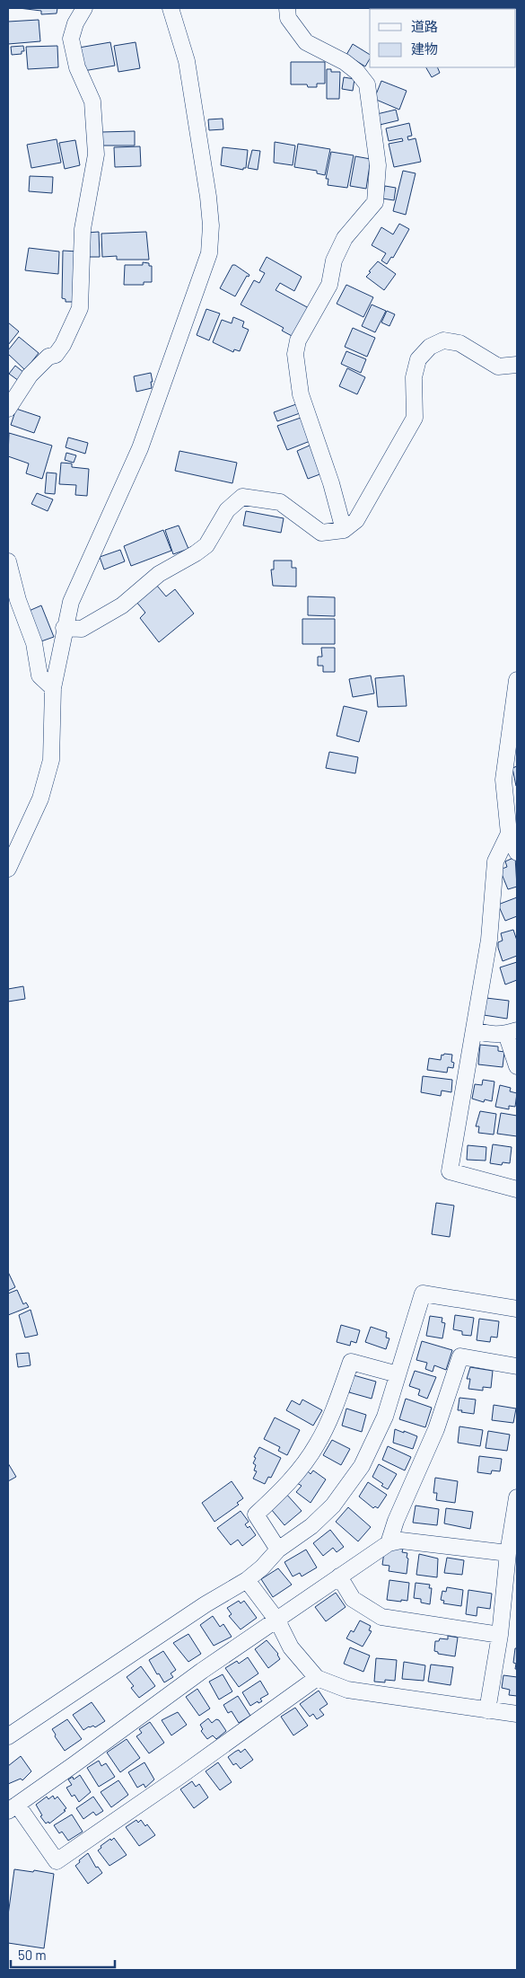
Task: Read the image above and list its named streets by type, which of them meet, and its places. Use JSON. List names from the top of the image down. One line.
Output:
{"legend":["道路","建物"],"scale_bar":"50 m"}
